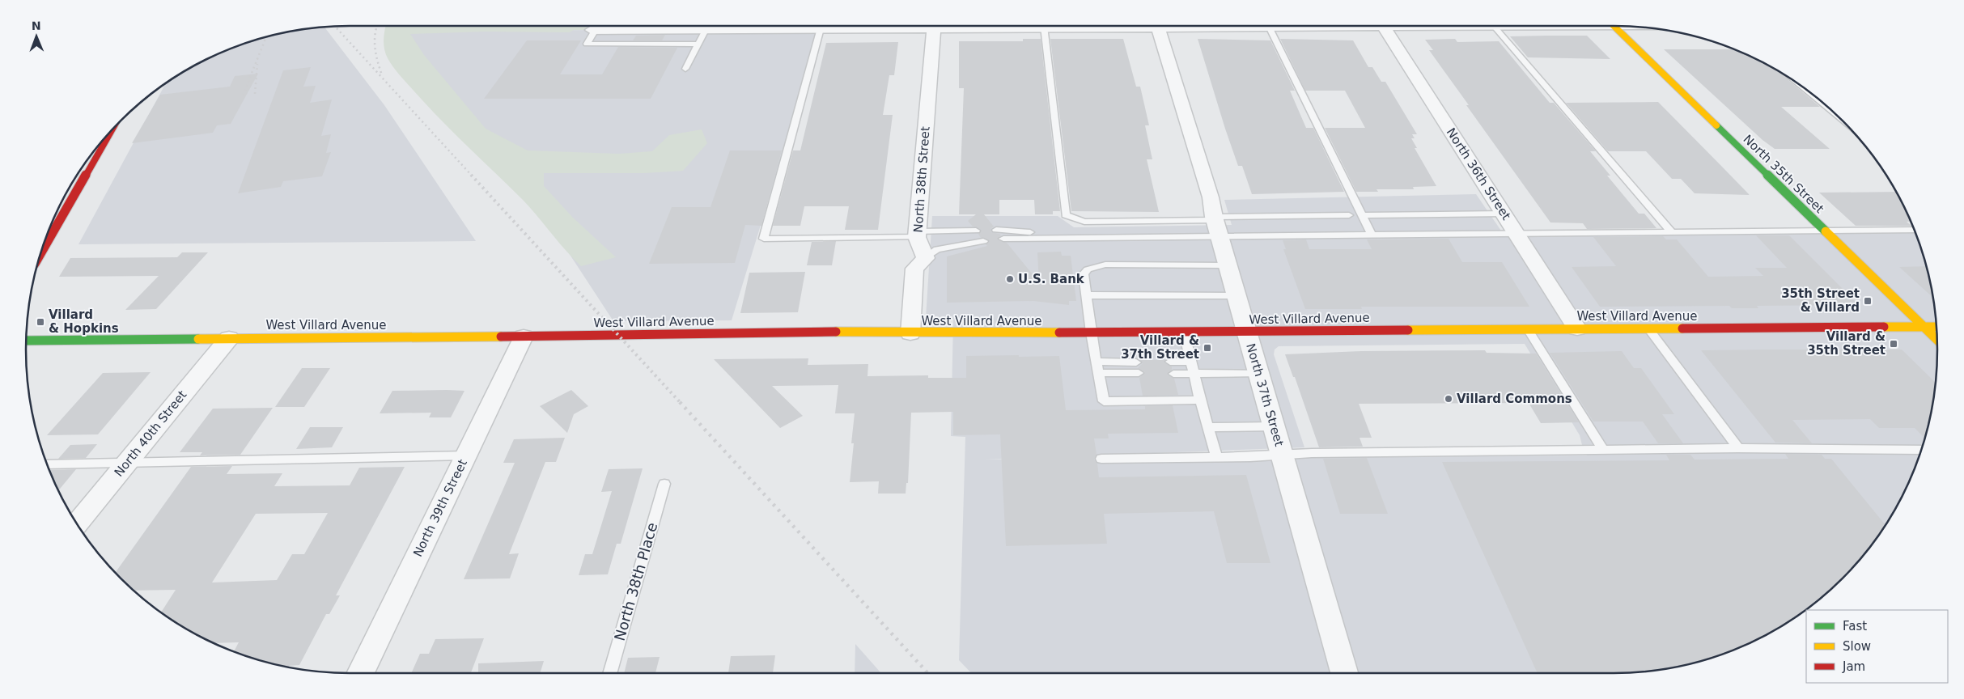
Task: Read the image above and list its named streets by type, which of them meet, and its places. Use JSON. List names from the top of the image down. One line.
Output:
{"streets":{"street":["North 36th Street","North 35th Street","North 38th Street","West Villard Avenue","North 37th Street","North 40th Street","North 39th Street"],"lane":["North 38th Place"]},"crossings":[["North 36th Street","West Villard Avenue"],["North 35th Street","West Villard Avenue"],["West Villard Avenue","North 37th Street"],["West Villard Avenue","North 40th Street"],["West Villard Avenue","North 39th Street"]],"places":{"other":["U.S. Bank","Villard Commons"],"transit":["35th Street & Villard","Villard & Hopkins","Villard & 35th Street","Villard & 37th Street"]},"legend":["Fast","Slow","Jam"],"north":"top"}
